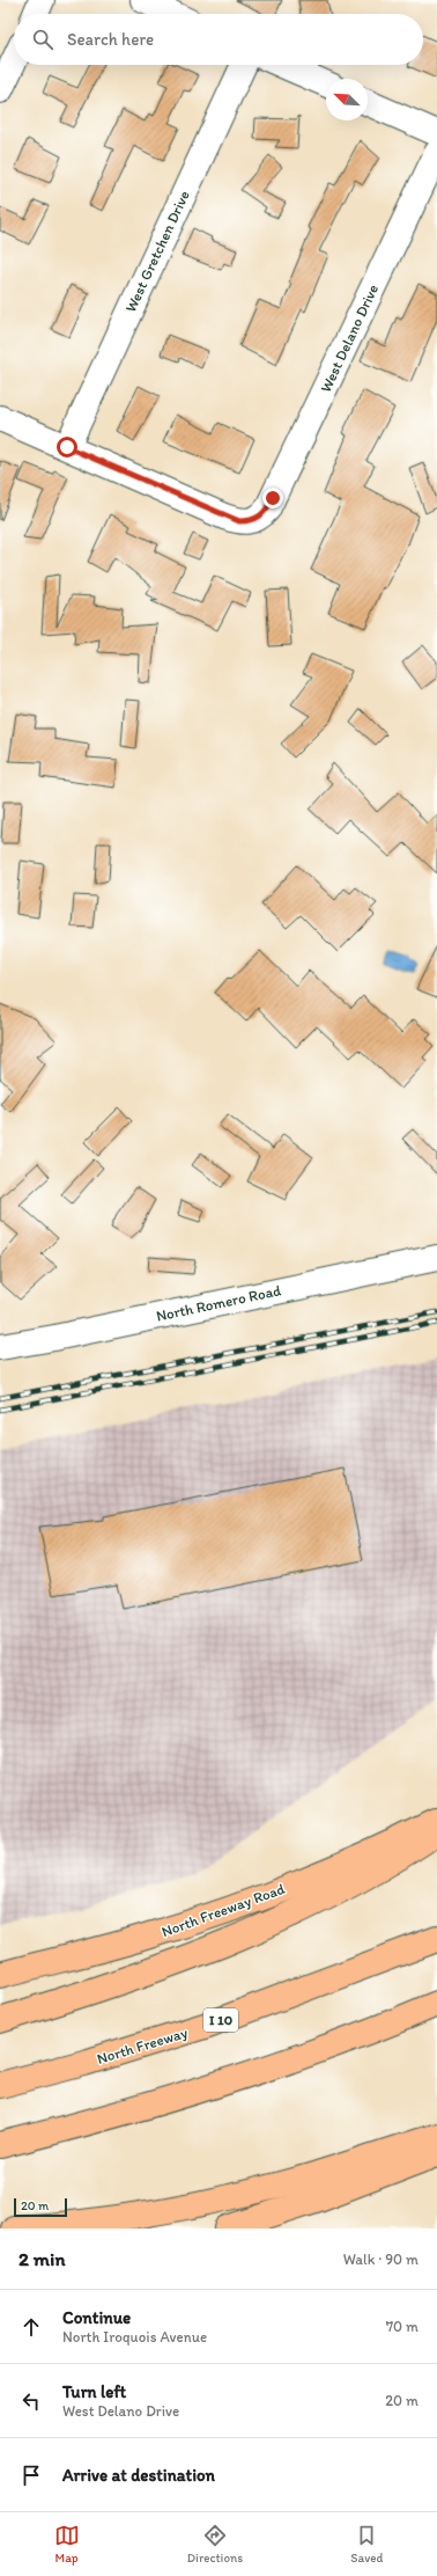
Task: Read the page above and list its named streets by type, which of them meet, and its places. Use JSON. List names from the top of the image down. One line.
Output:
{"streets":{"main road":["North Freeway Road","I 10","North Freeway"],"street":["West Gretchen Drive","West Delano Drive","North Romero Road"]},"crossings":[["West Gretchen Drive","West Delano Drive"]],"scale_bar":"20 m","north":"top left","page":{"search":"Search here","scale":"20 m","heading":["2 min","Walk · 90 m"],"list":[["Continue","North Iroquois Avenue","70 m"],["Turn left","West Delano Drive","20 m"],"Arrive at destination"],"nav":["Map","Directions","Saved"]}}
